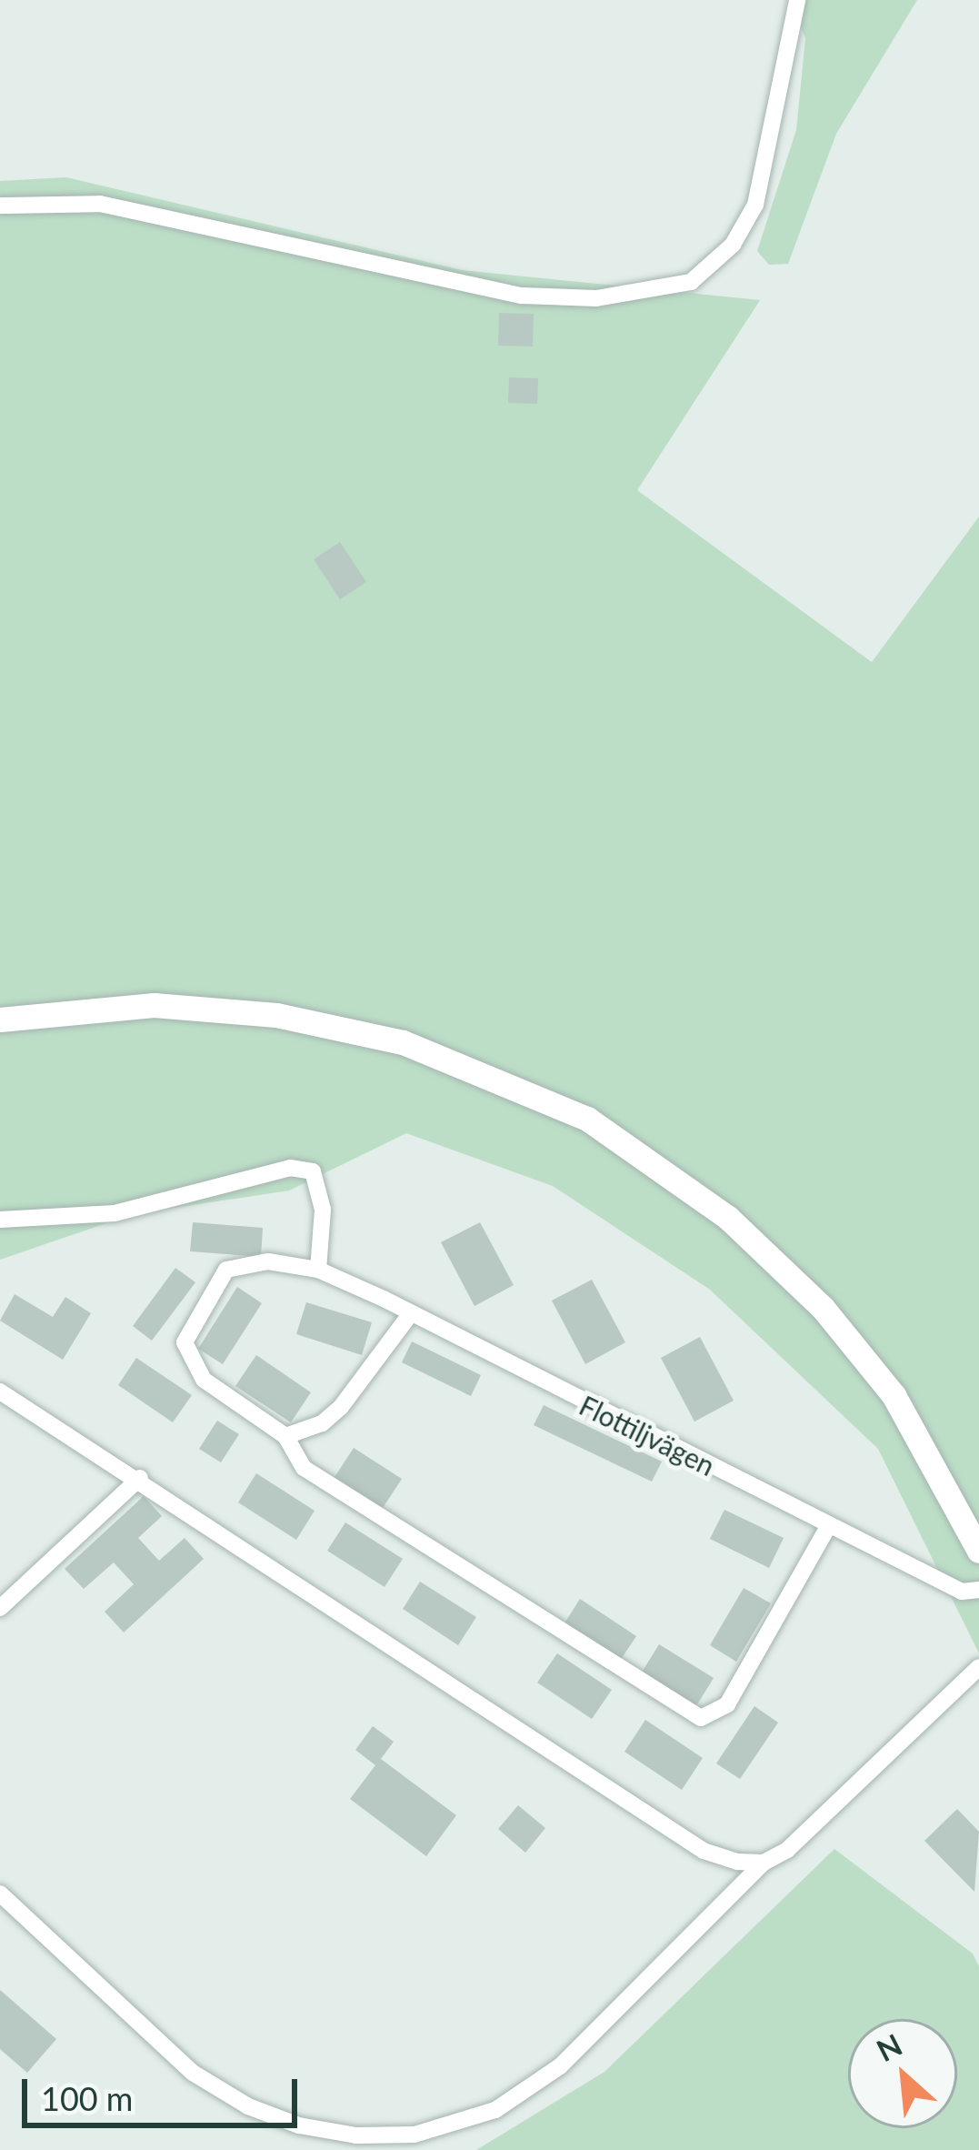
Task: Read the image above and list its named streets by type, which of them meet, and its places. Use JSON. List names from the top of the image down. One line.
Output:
{"streets":{"street":["Flottiljvägen"]},"scale_bar":"100 m","north":"top left"}
